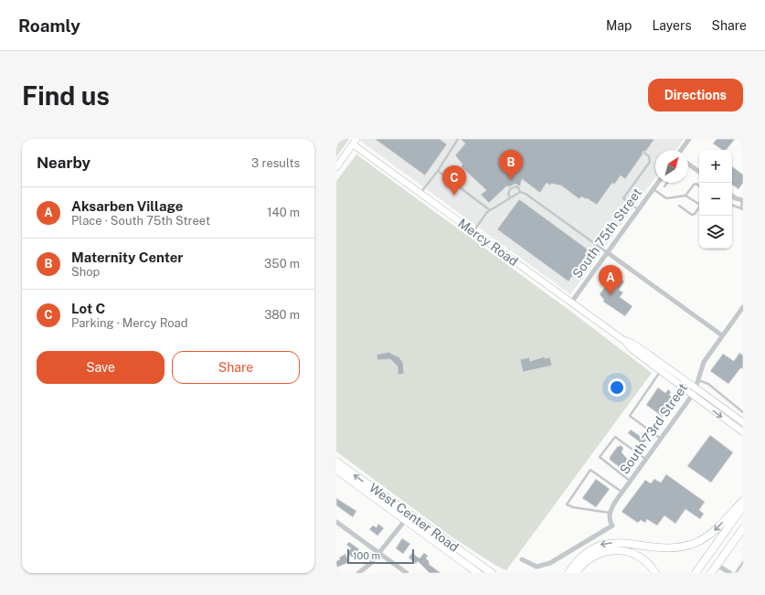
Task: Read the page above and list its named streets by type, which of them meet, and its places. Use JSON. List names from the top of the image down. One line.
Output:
{"streets":{"main road":["Mercy Road","West Center Road"],"street":["South 75th Street","South 73rd Street"]},"crossings":[["South 75th Street","Mercy Road"],["Mercy Road","South 73rd Street"]],"scale_bar":"100 m","north":"top right","page":{"header":"Roamly","nav":["Map","Layers","Share"],"buttons":["Directions",["Save","Share"]],"title":"Find us","heading":["Nearby","3 results"],"map_buttons":["+","−"],"pins":["B","C","A"],"list":[{"mark":"A","name":"Aksarben Village","note":"Place · South 75th Street","value":"140 m"},{"mark":"B","name":"Maternity Center","note":"Shop","value":"350 m"},{"mark":"C","name":"Lot C","note":"Parking · Mercy Road","value":"380 m"}],"scale":"100 m"}}
